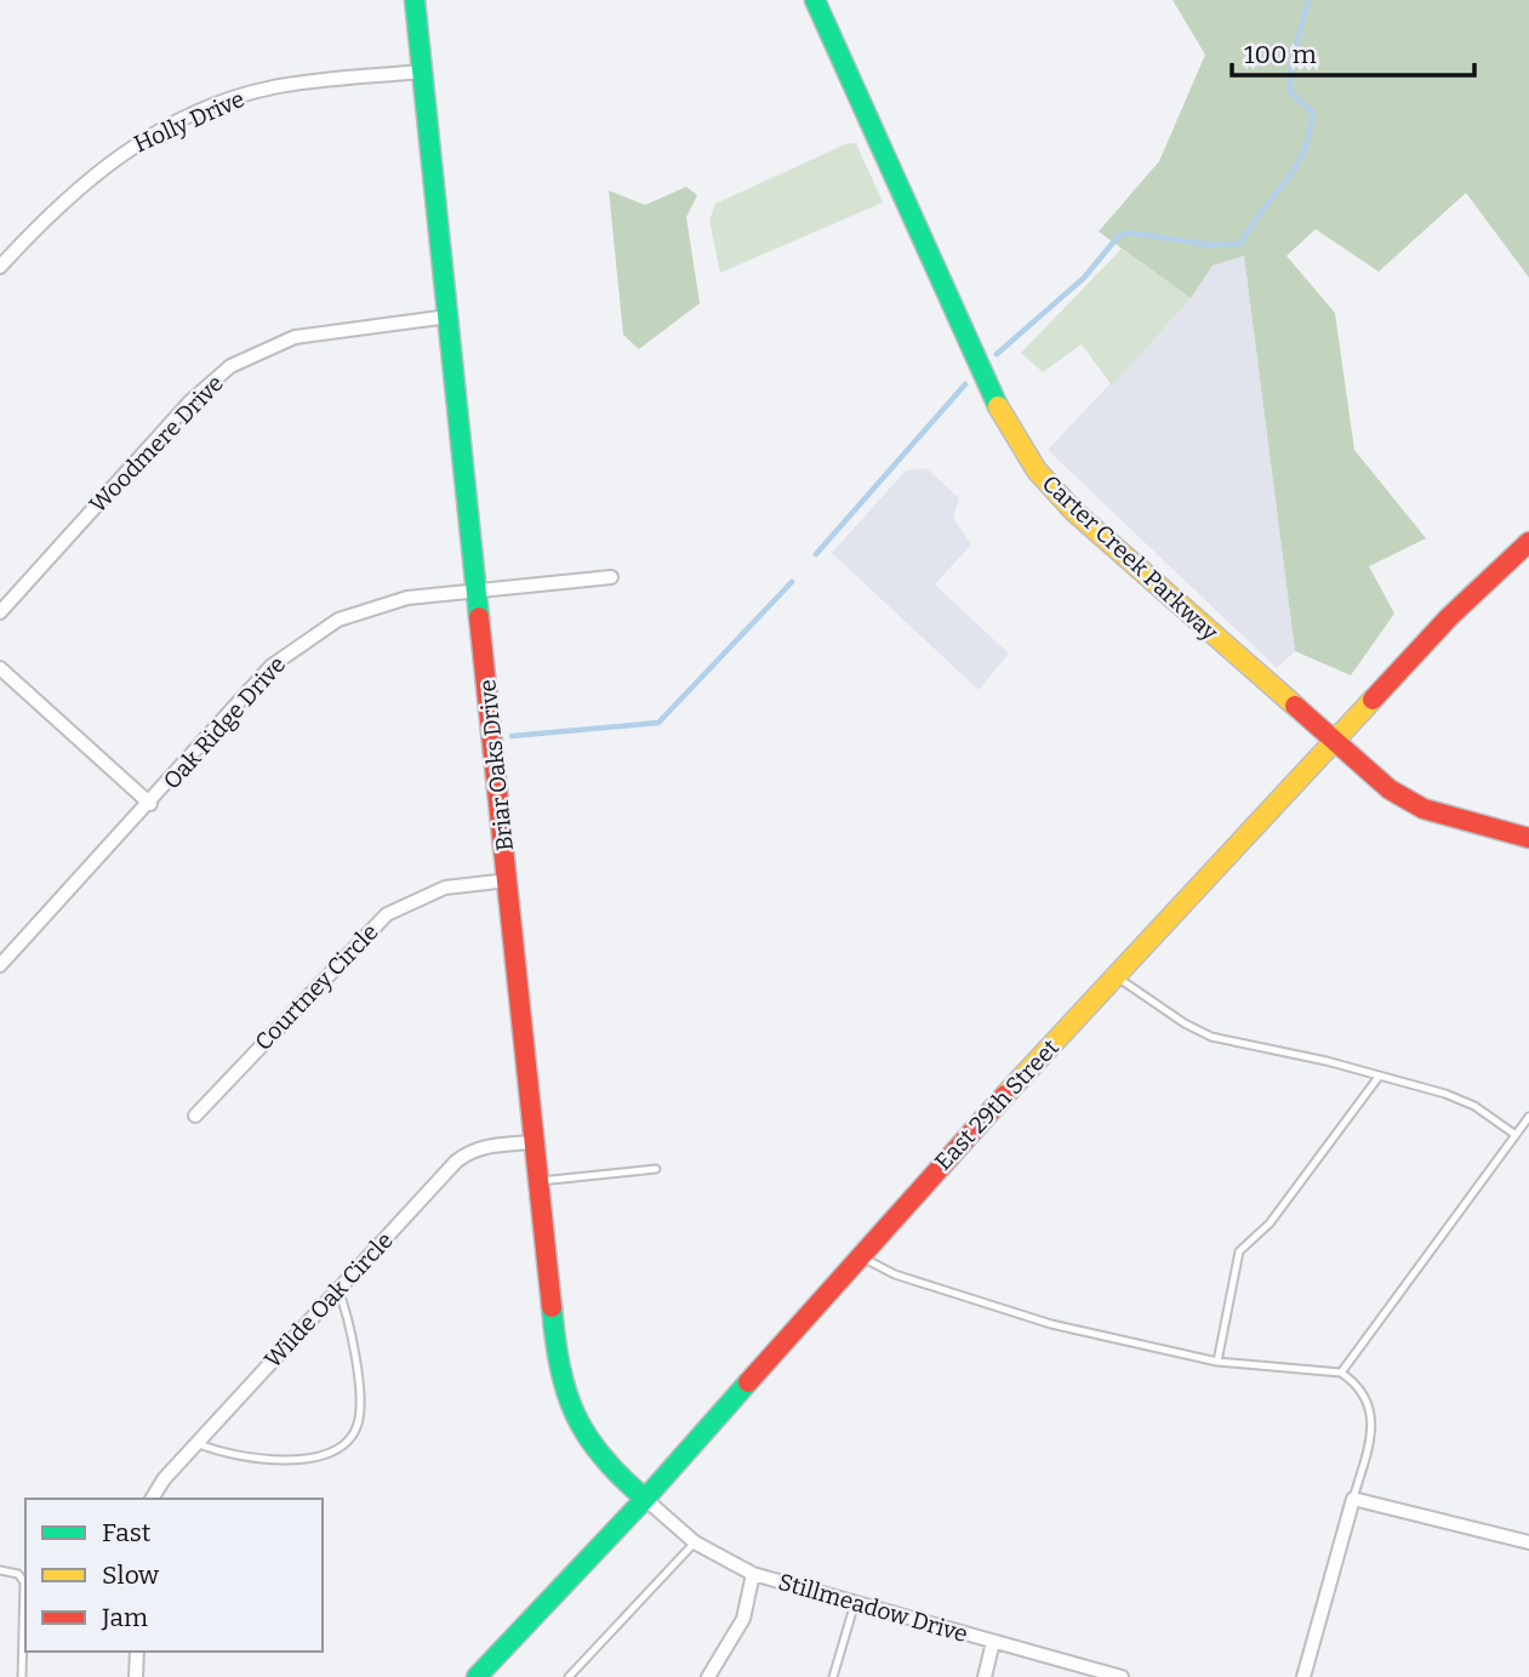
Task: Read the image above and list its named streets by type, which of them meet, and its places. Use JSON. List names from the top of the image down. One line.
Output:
{"streets":{"street":["Holly Drive","Woodmere Drive","Carter Creek Parkway","Oak Ridge Drive","Briar Oaks Drive","Courtney Circle","East 29th Street","Wilde Oak Circle","Stillmeadow Drive"]},"crossings":[["Holly Drive","Briar Oaks Drive"],["Woodmere Drive","Briar Oaks Drive"],["Carter Creek Parkway","East 29th Street"],["Oak Ridge Drive","Briar Oaks Drive"],["Briar Oaks Drive","Courtney Circle"],["Briar Oaks Drive","East 29th Street"],["Briar Oaks Drive","Wilde Oak Circle"],["Briar Oaks Drive","Stillmeadow Drive"],["East 29th Street","Stillmeadow Drive"]],"legend":["Fast","Slow","Jam"],"scale_bar":"100 m"}
